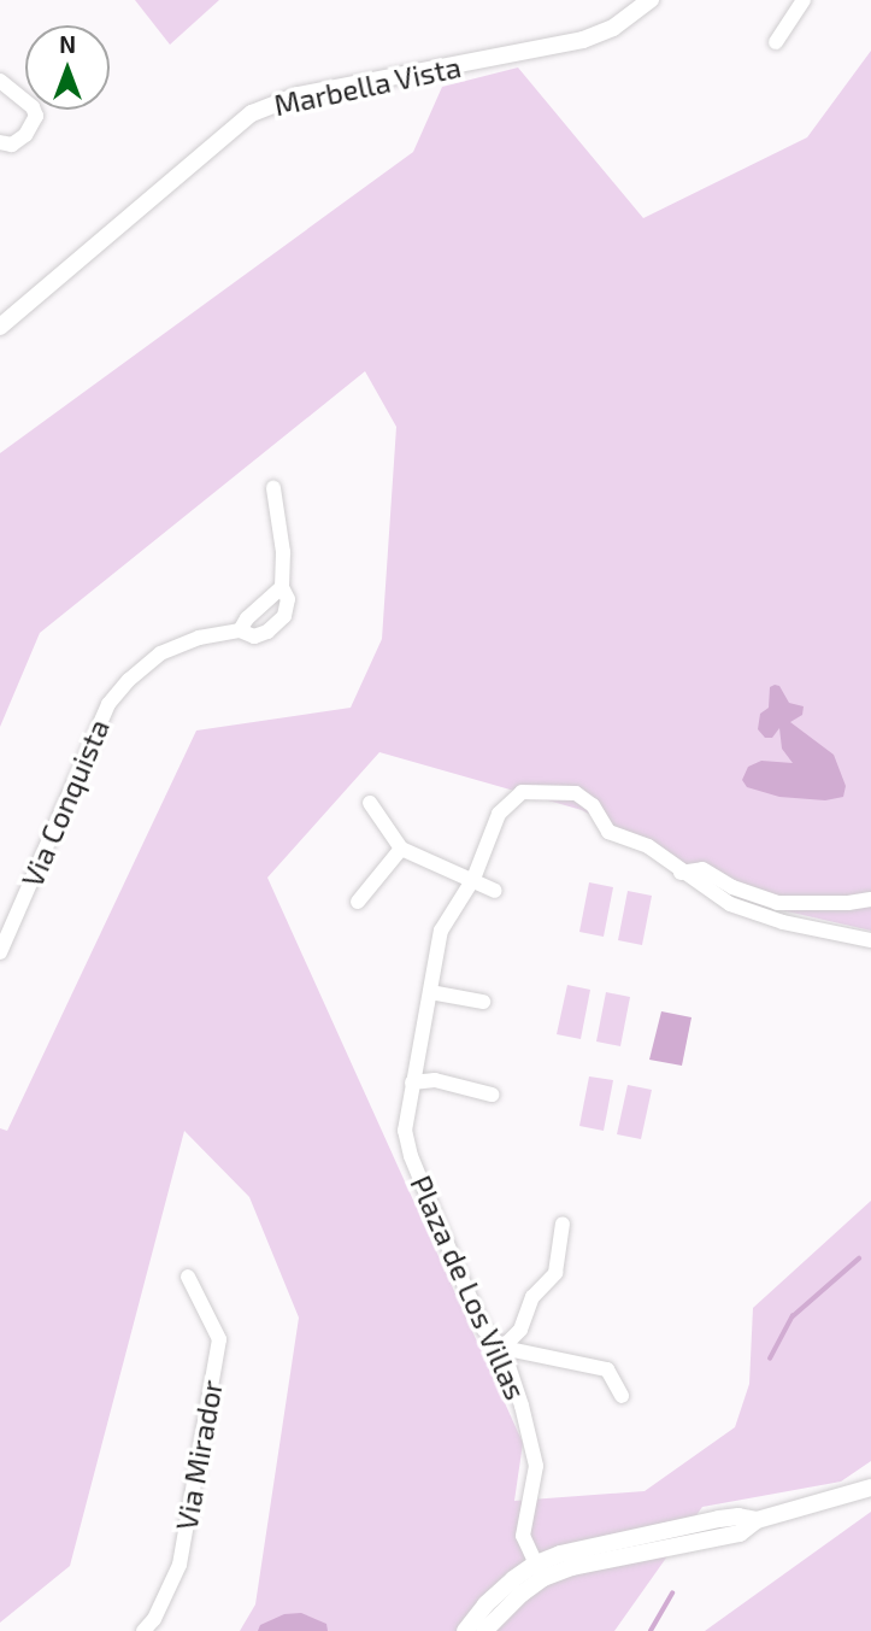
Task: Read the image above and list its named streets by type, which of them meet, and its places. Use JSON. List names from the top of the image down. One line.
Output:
{"streets":{"street":["Marbella Vista","Via Conquista","Plaza de Los Villas","Via Mirador"]},"north":"top"}
